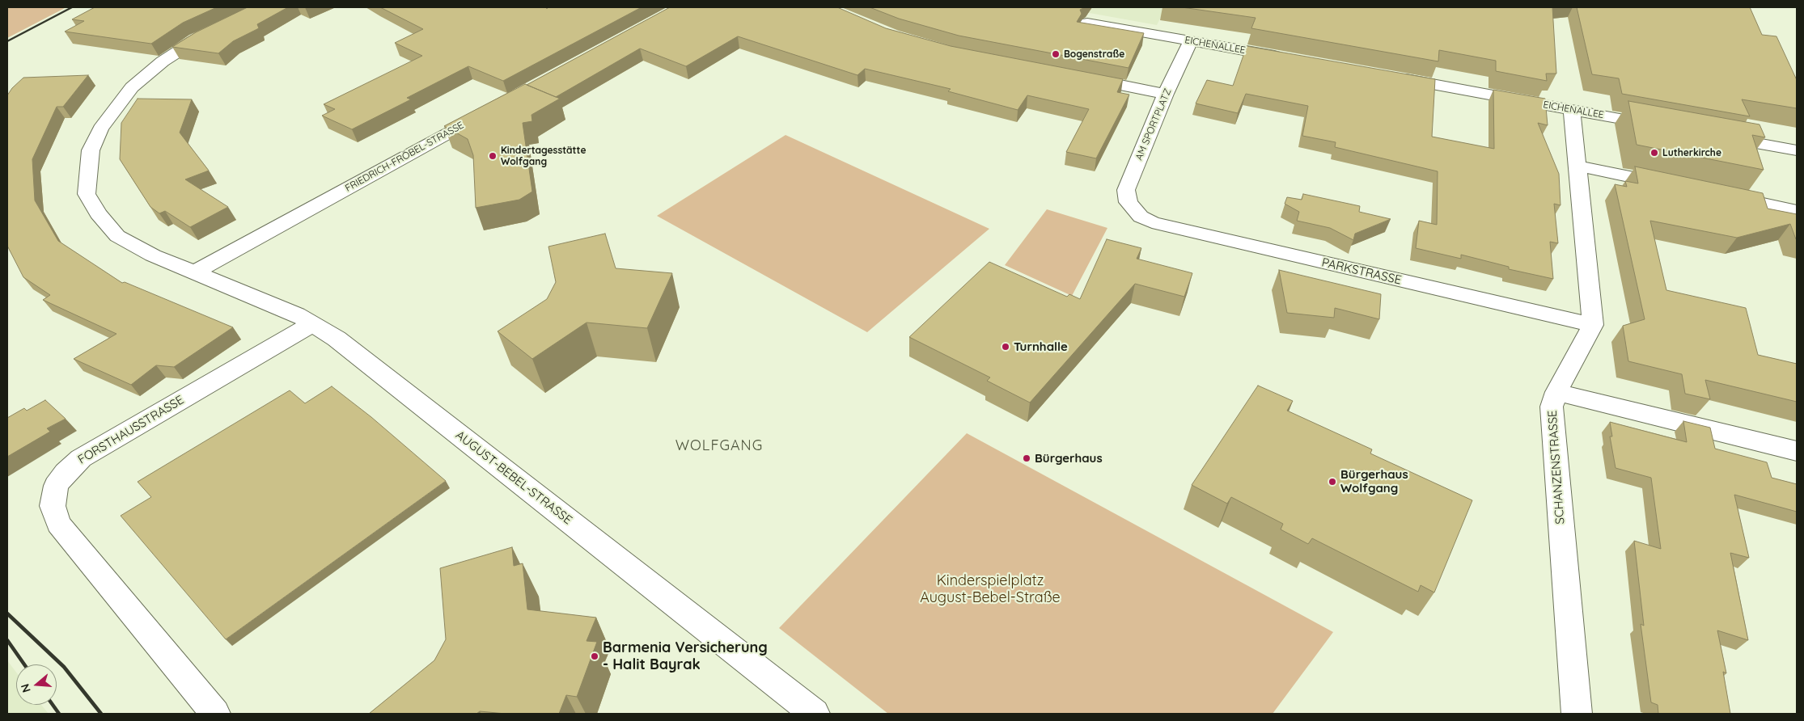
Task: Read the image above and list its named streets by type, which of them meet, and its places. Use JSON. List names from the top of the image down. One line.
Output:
{"streets":{"street":["EICHENALLEE","AM SPORTPLATZ","FRIEDRICH-FRÖBEL-STRASSE","PARKSTRASSE","FORSTHAUSSTRASSE","SCHANZENSTRASSE","AUGUST-BEBEL-STRASSE"]},"crossings":[["EICHENALLEE","AM SPORTPLATZ"],["AM SPORTPLATZ","PARKSTRASSE"],["FRIEDRICH-FRÖBEL-STRASSE","AUGUST-BEBEL-STRASSE"],["PARKSTRASSE","SCHANZENSTRASSE"],["FORSTHAUSSTRASSE","AUGUST-BEBEL-STRASSE"]],"districts":["WOLFGANG"],"parks":["Kinderspielplatz August-Bebel-Straße"],"places":["Bogenstraße","Lutherkirche","Kindertagesstätte Wolfgang","Turnhalle","Bürgerhaus","Bürgerhaus Wolfgang","Barmenia Versicherung - Halit Bayrak"],"north":"left"}
